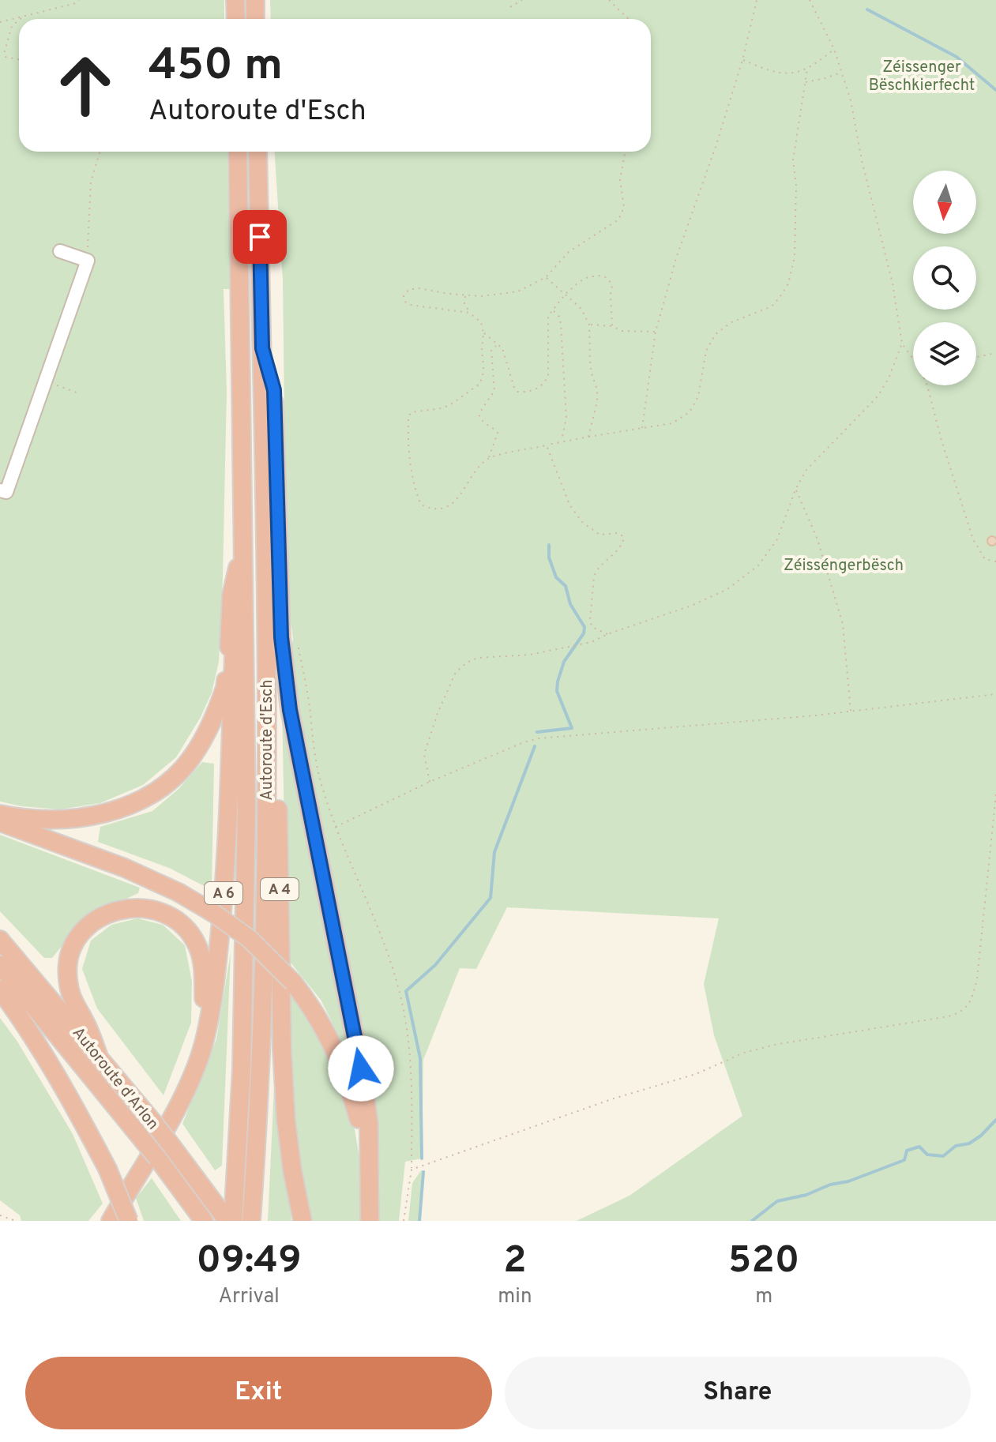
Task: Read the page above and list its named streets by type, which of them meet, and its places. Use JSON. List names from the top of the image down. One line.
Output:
{"streets":{"highway":["Autoroute d'Esch","A 4","A 6","Autoroute d'Arlon"]},"crossings":[["Autoroute d'Esch","A 4"],["Autoroute d'Esch","A 6"],["Autoroute d'Esch","Autoroute d'Arlon"],["A 4","A 6"]],"parks":["Zéissenger Bëschkierfecht","Zéisséngerbësch"],"north":"bottom","page":{"turn":["450 m","Autoroute d'Esch"],"eta":["09:49","Arrival","2","min","520","m"],"buttons":["Exit","Share"]}}
